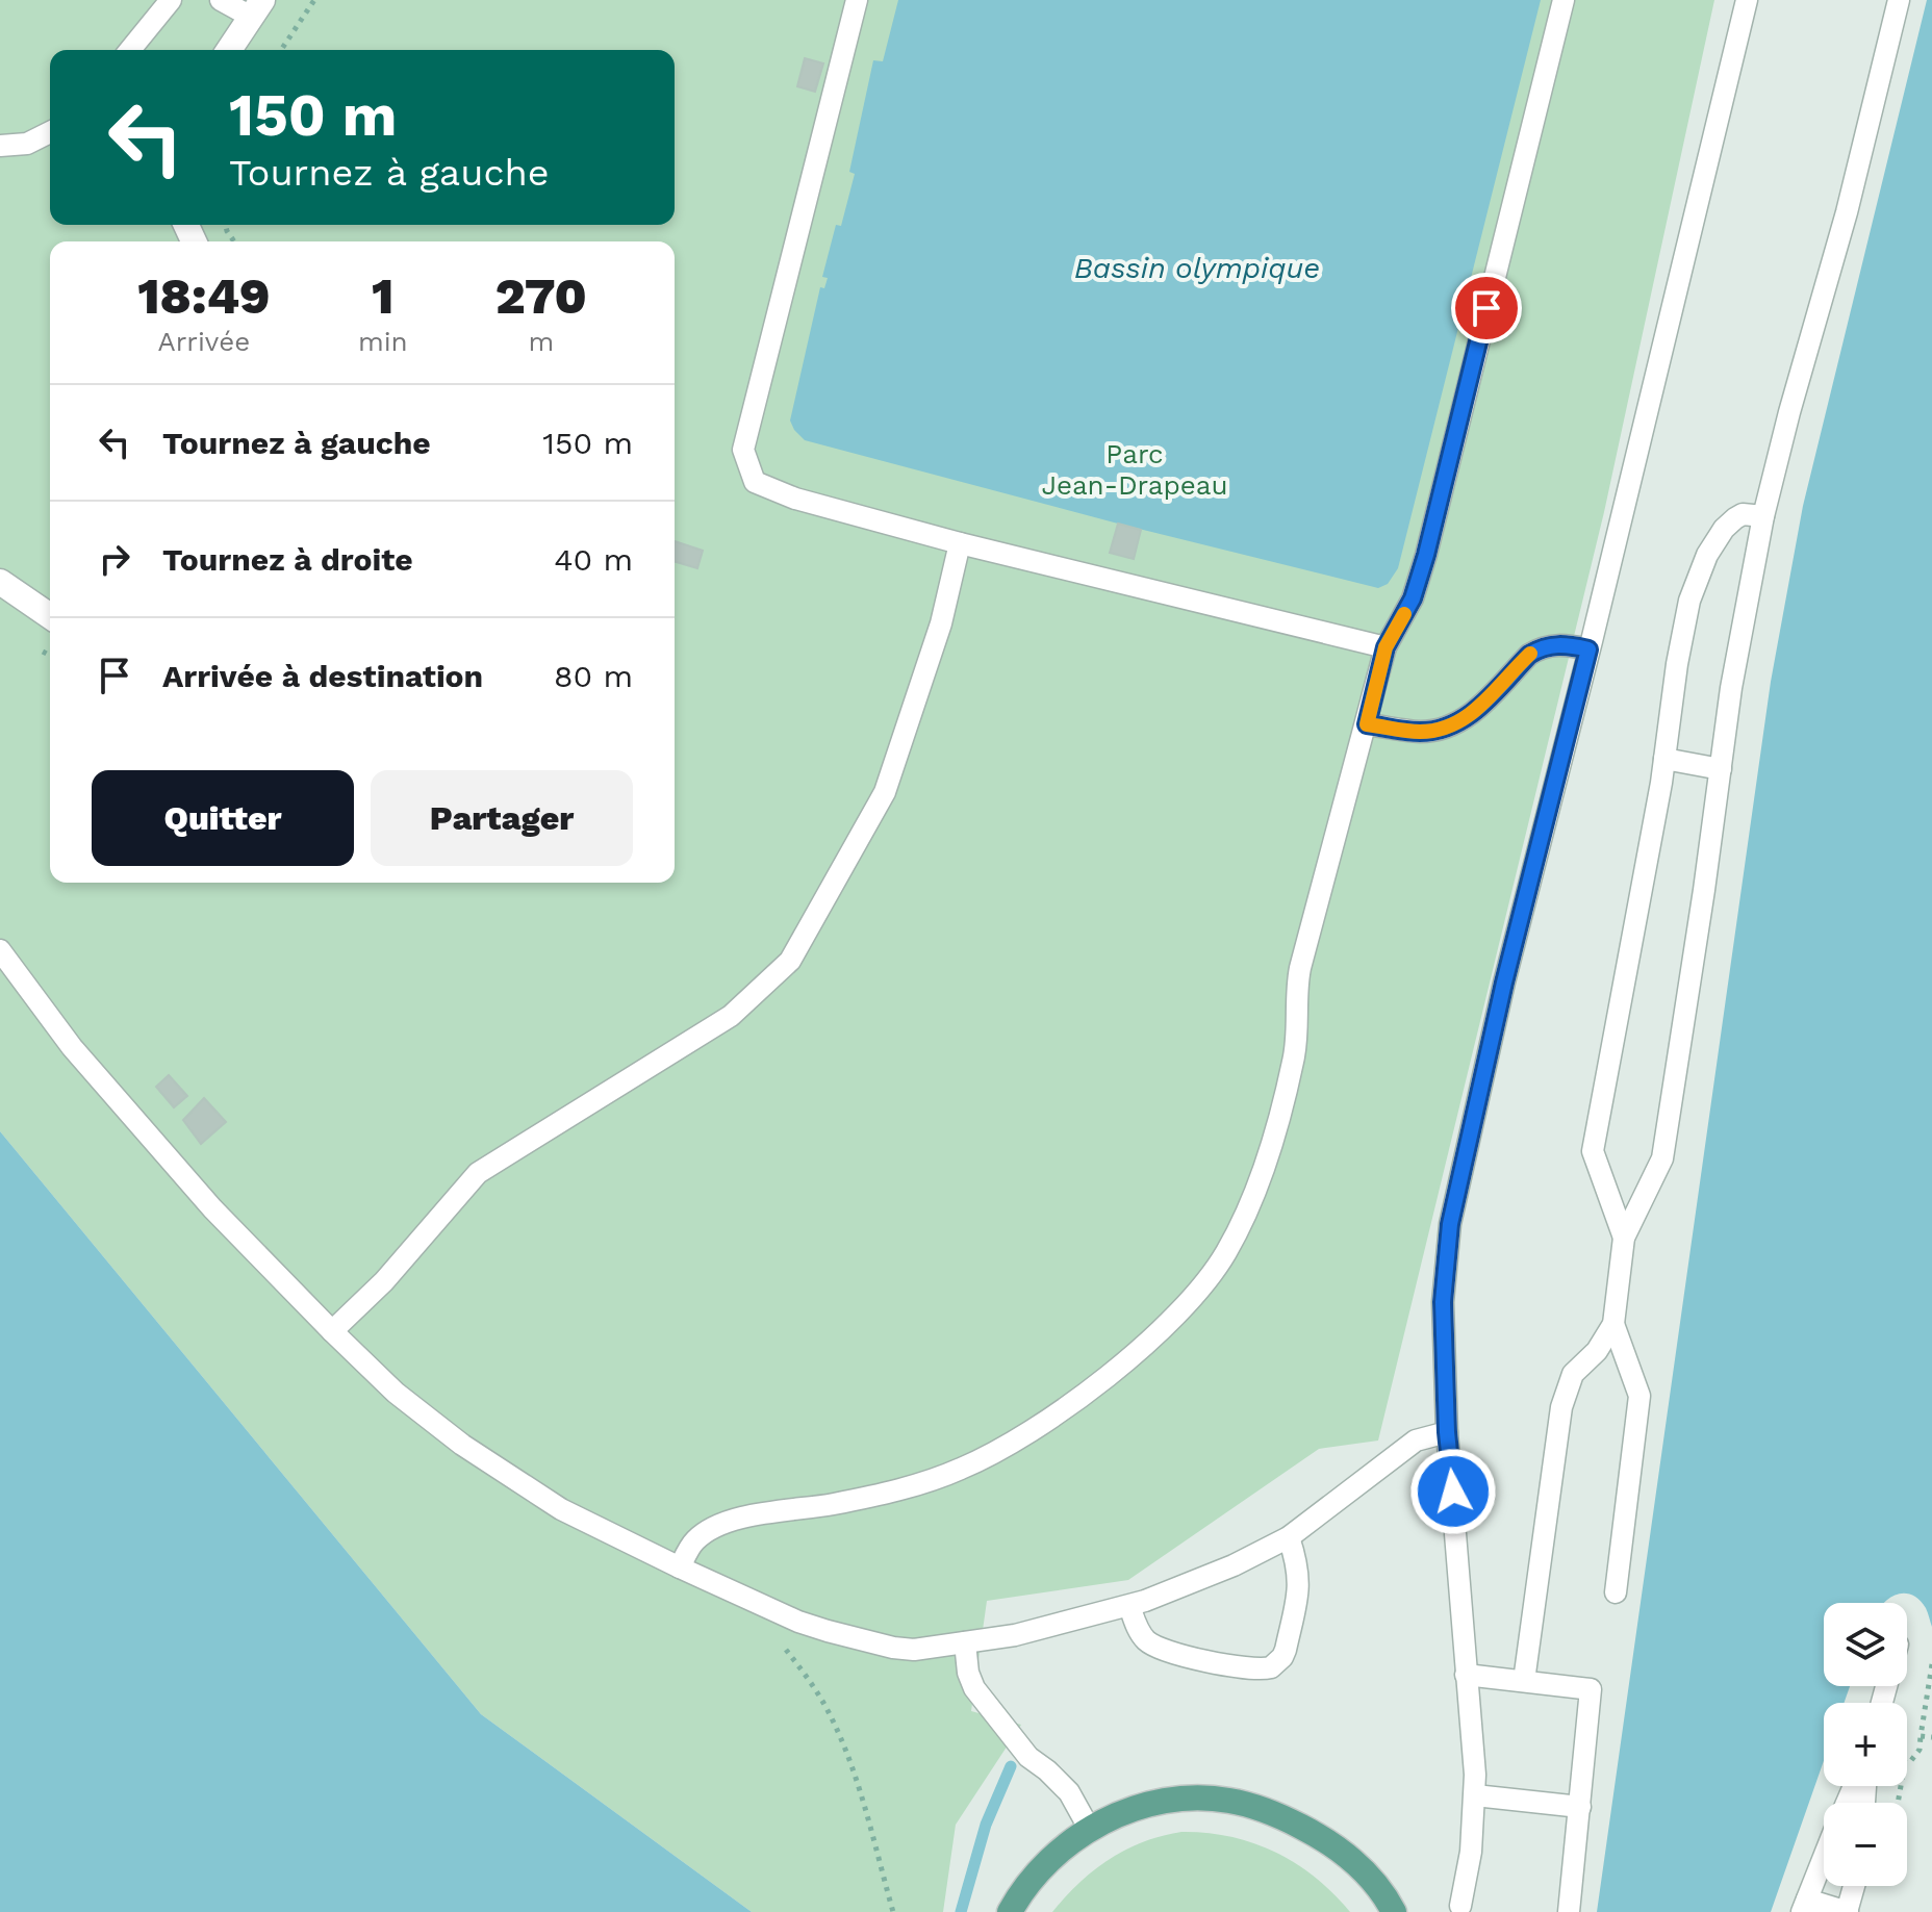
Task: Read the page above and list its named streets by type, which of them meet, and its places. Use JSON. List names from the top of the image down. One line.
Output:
{"water":["Bassin olympique"],"parks":["Parc Jean-Drapeau"],"page":{"turn":["150 m","Tournez à gauche"],"eta":["18:49","Arrivée","1","min","270","m"],"list":[{"name":"Tournez à gauche","value":"150 m"},{"name":"Tournez à droite","value":"40 m"},{"name":"Arrivée à destination","value":"80 m"}],"buttons":["Quitter","Partager"],"map_buttons":["+","−"]}}
